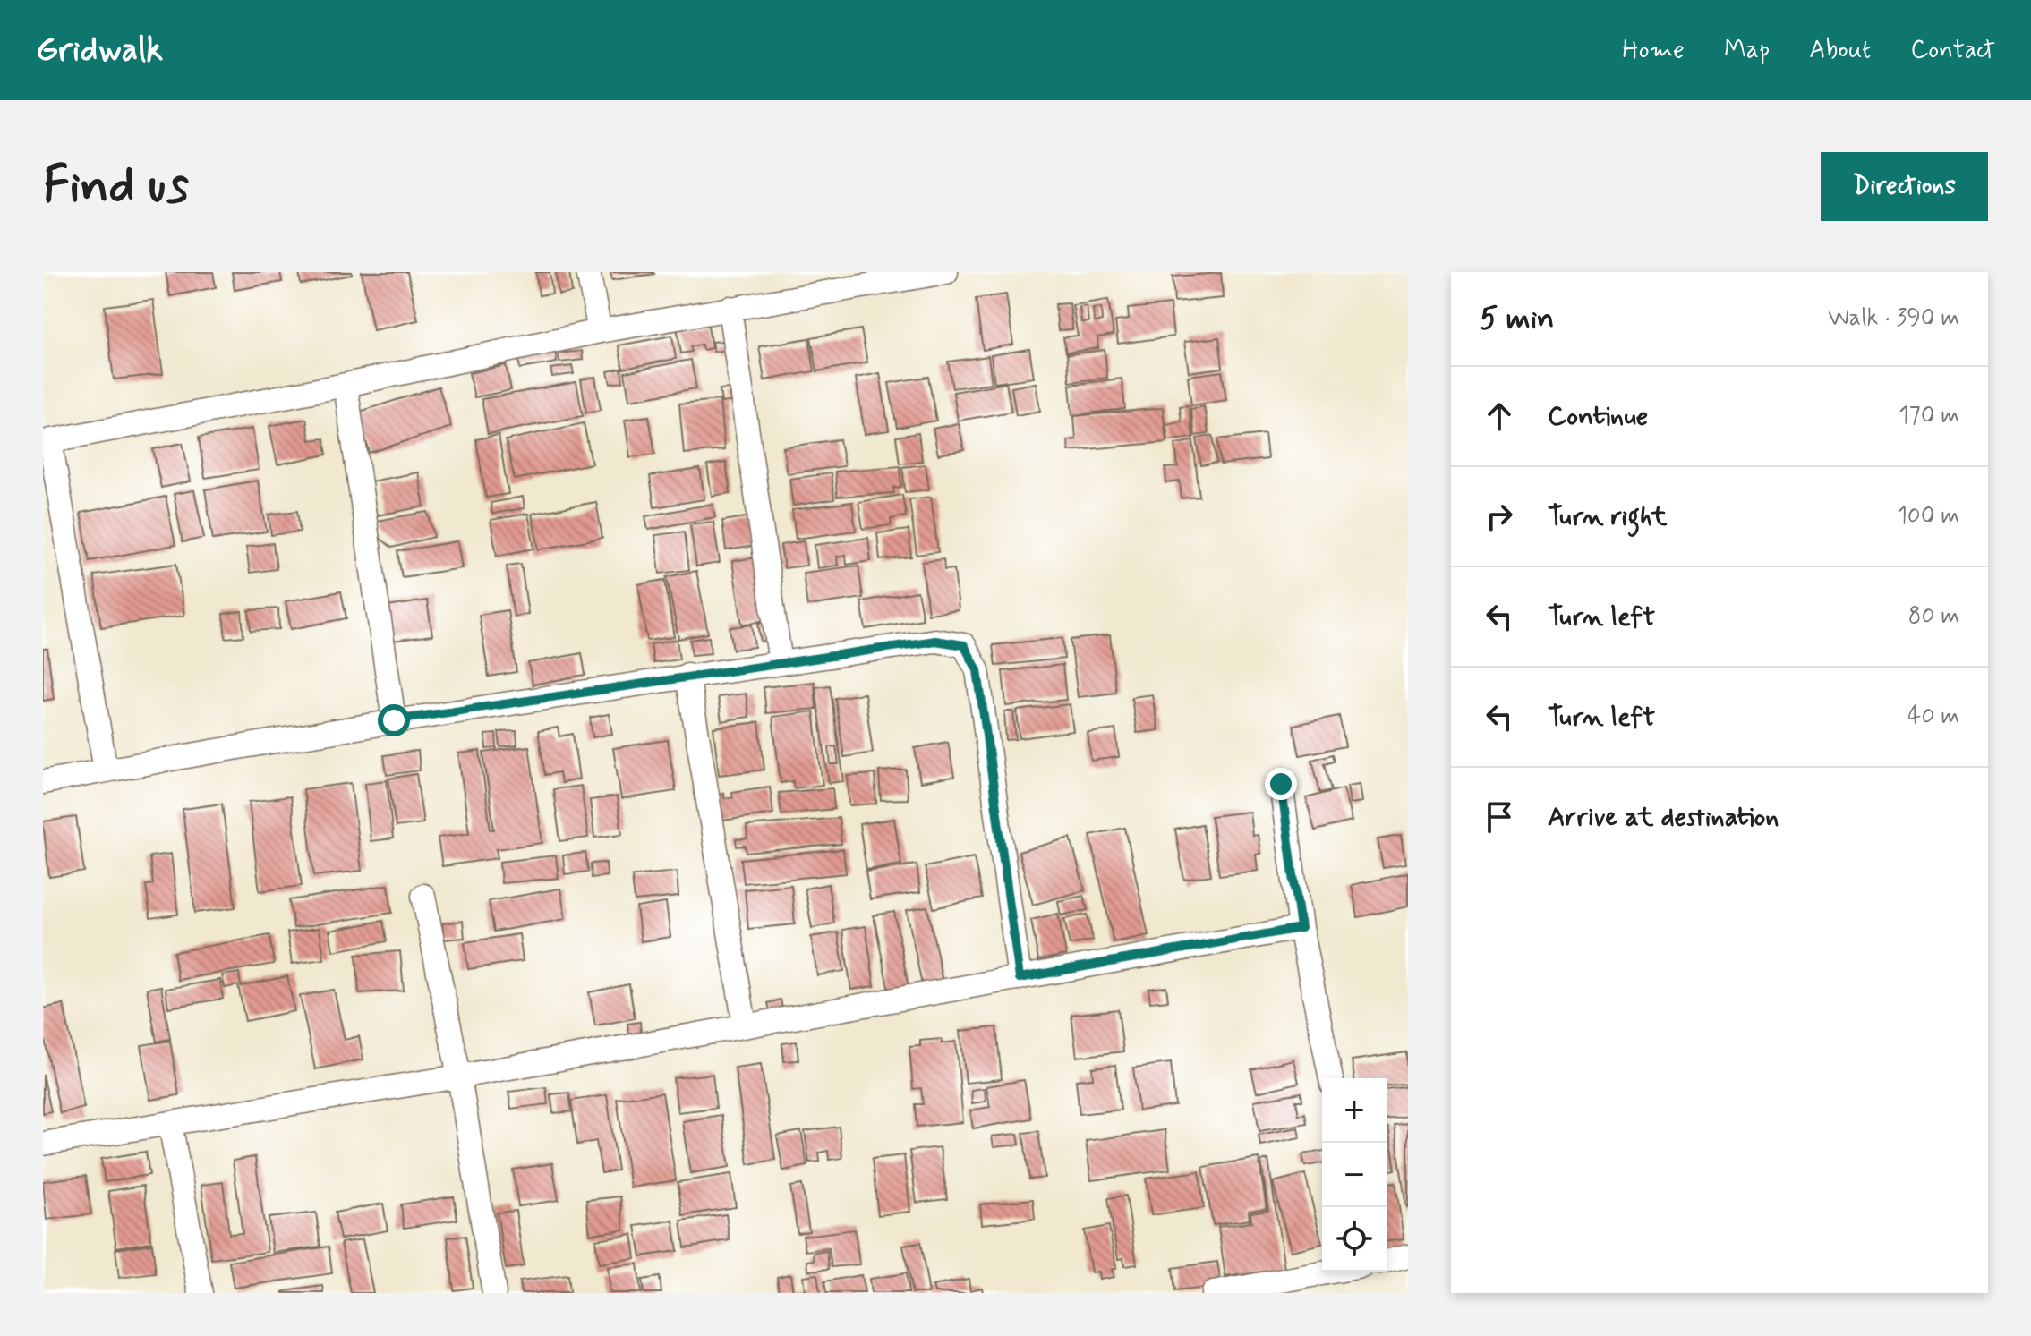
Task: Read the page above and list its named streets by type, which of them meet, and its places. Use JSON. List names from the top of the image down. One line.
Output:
{"page":{"header":"Gridwalk","nav":["Home","Map","About","Contact"],"buttons":"Directions","title":"Find us","heading":["5 min","Walk · 390 m"],"list":[["Continue","170 m"],["Turn right","100 m"],["Turn left","80 m"],["Turn left","40 m"],"Arrive at destination"],"map_buttons":["+","−"]}}
